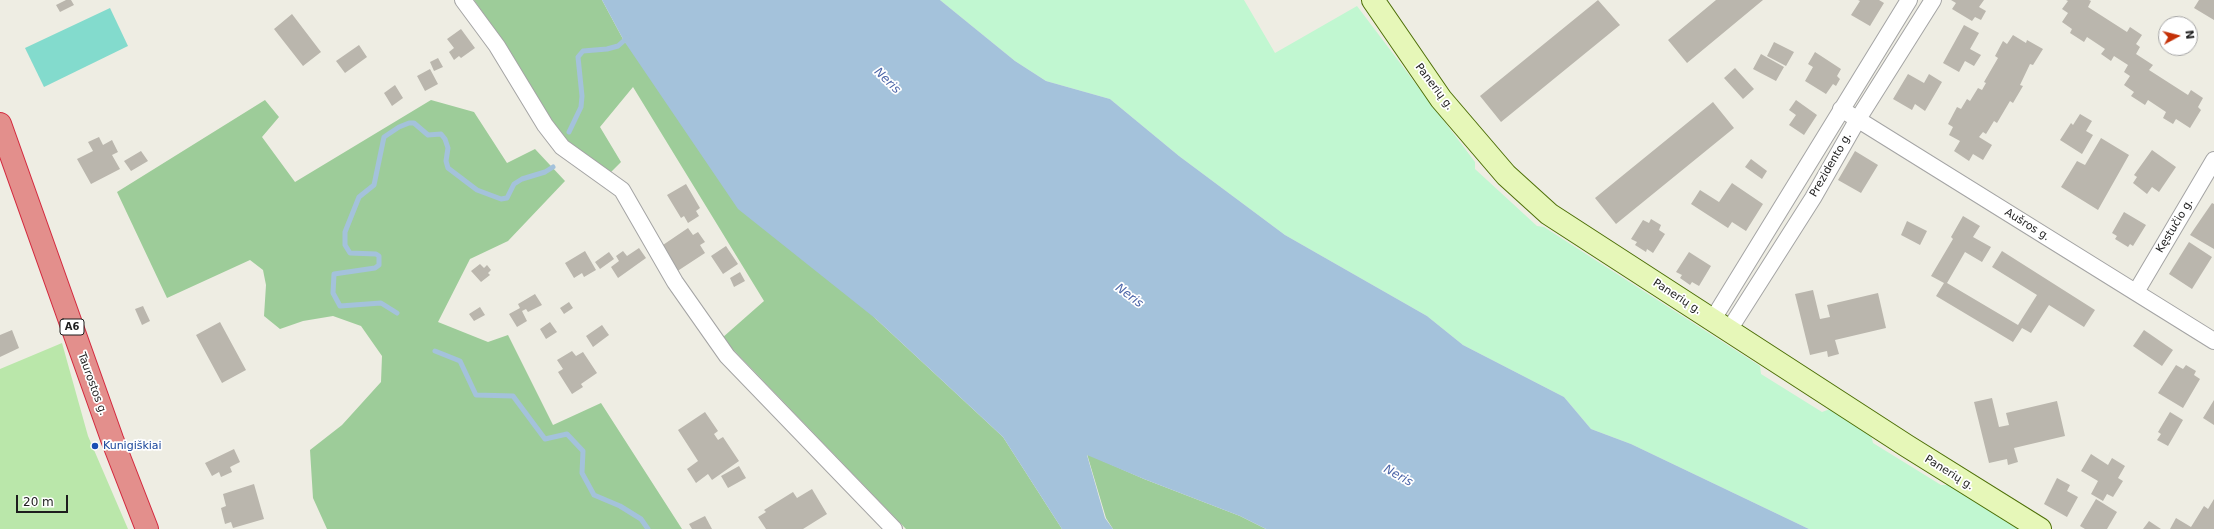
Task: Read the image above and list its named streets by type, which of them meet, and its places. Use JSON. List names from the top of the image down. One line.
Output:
{"streets":{"highway":["A6","Taurostos g."],"street":["Panerių g.","Prezidento g.","Aušros g.","Kęstučio g."]},"crossings":[["Panerių g.","Prezidento g."],["Prezidento g.","Aušros g."],["Aušros g.","Kęstučio g."]],"water":["Neris"],"places":["Kunigiškiai"],"scale_bar":"20 m","north":"right"}
